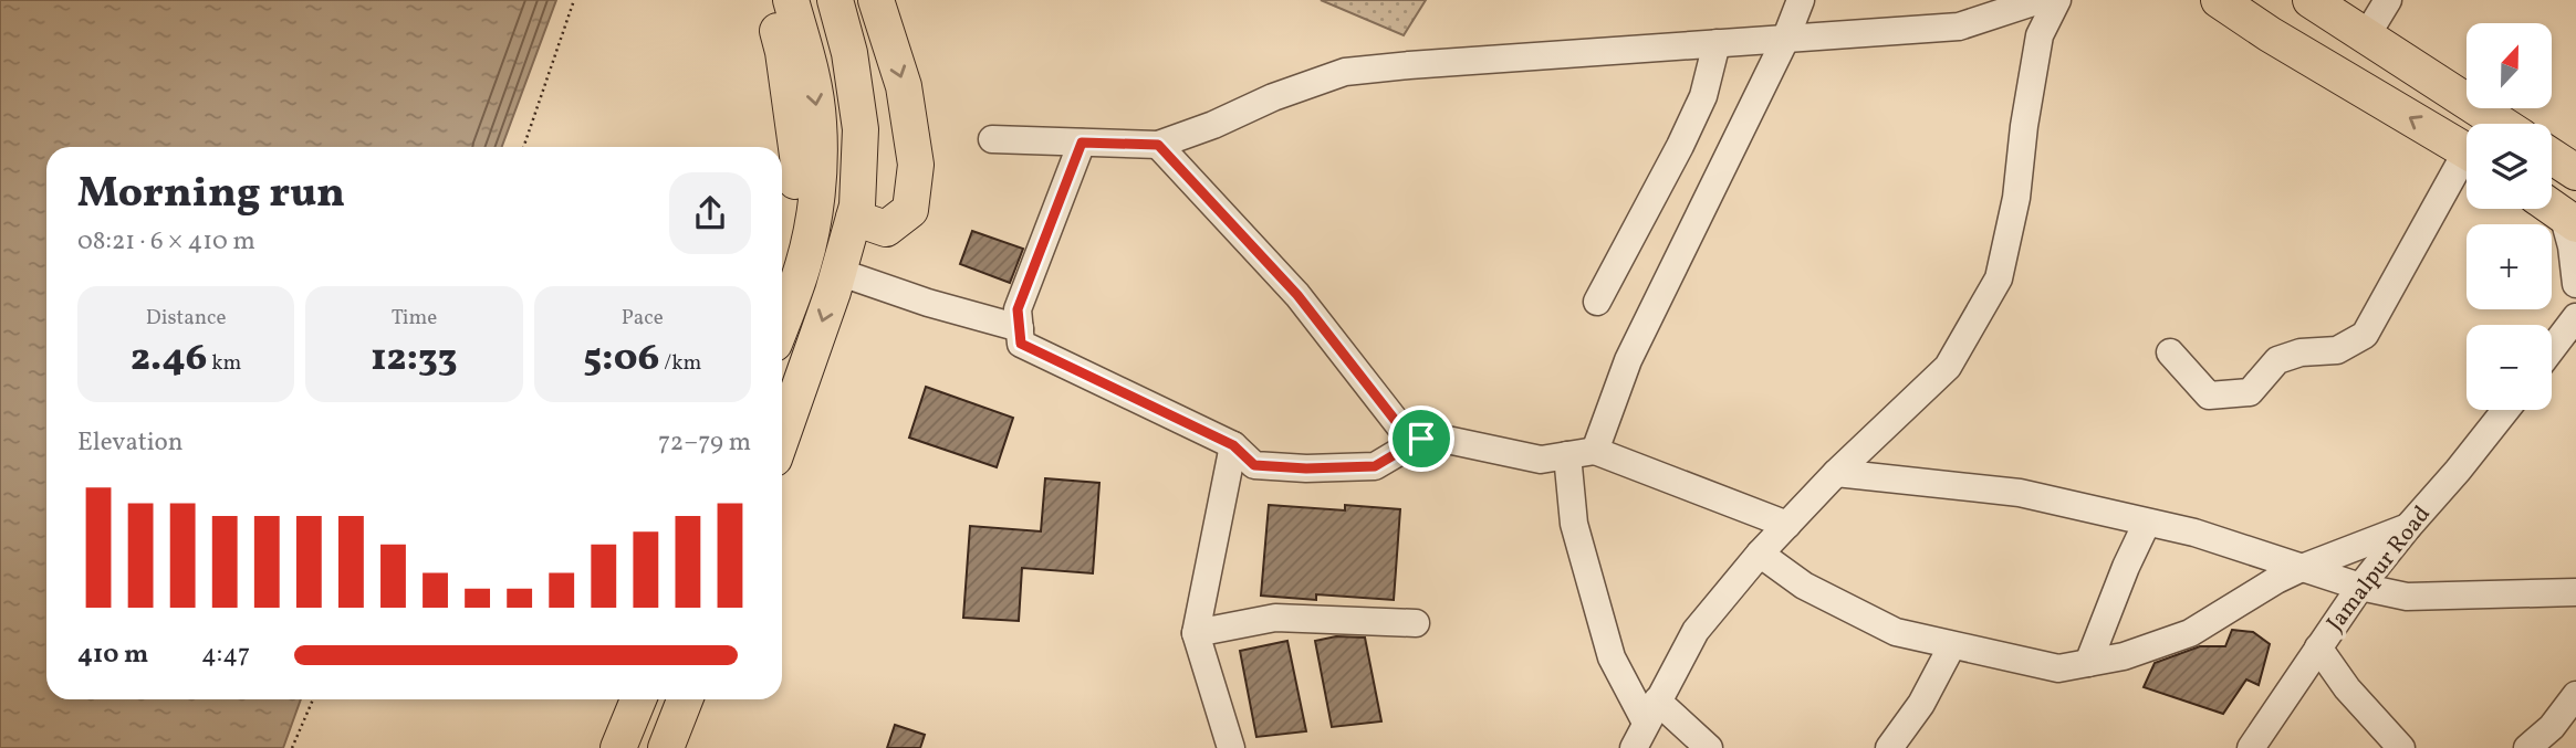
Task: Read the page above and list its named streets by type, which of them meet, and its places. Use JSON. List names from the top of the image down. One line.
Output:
{"streets":{"street":["Jamalpur Road"]},"north":"top","page":{"map_buttons":["+","−"],"heading":["Morning run","08:21 · 6 × 410 m"],"stats":[["Distance","2.46 km"],["Time","12:33"],["Pace","5:06 /km"]],"chart":["Elevation","72–79 m"],"list":[{"name":"410 m","note":"4:47"}]}}
